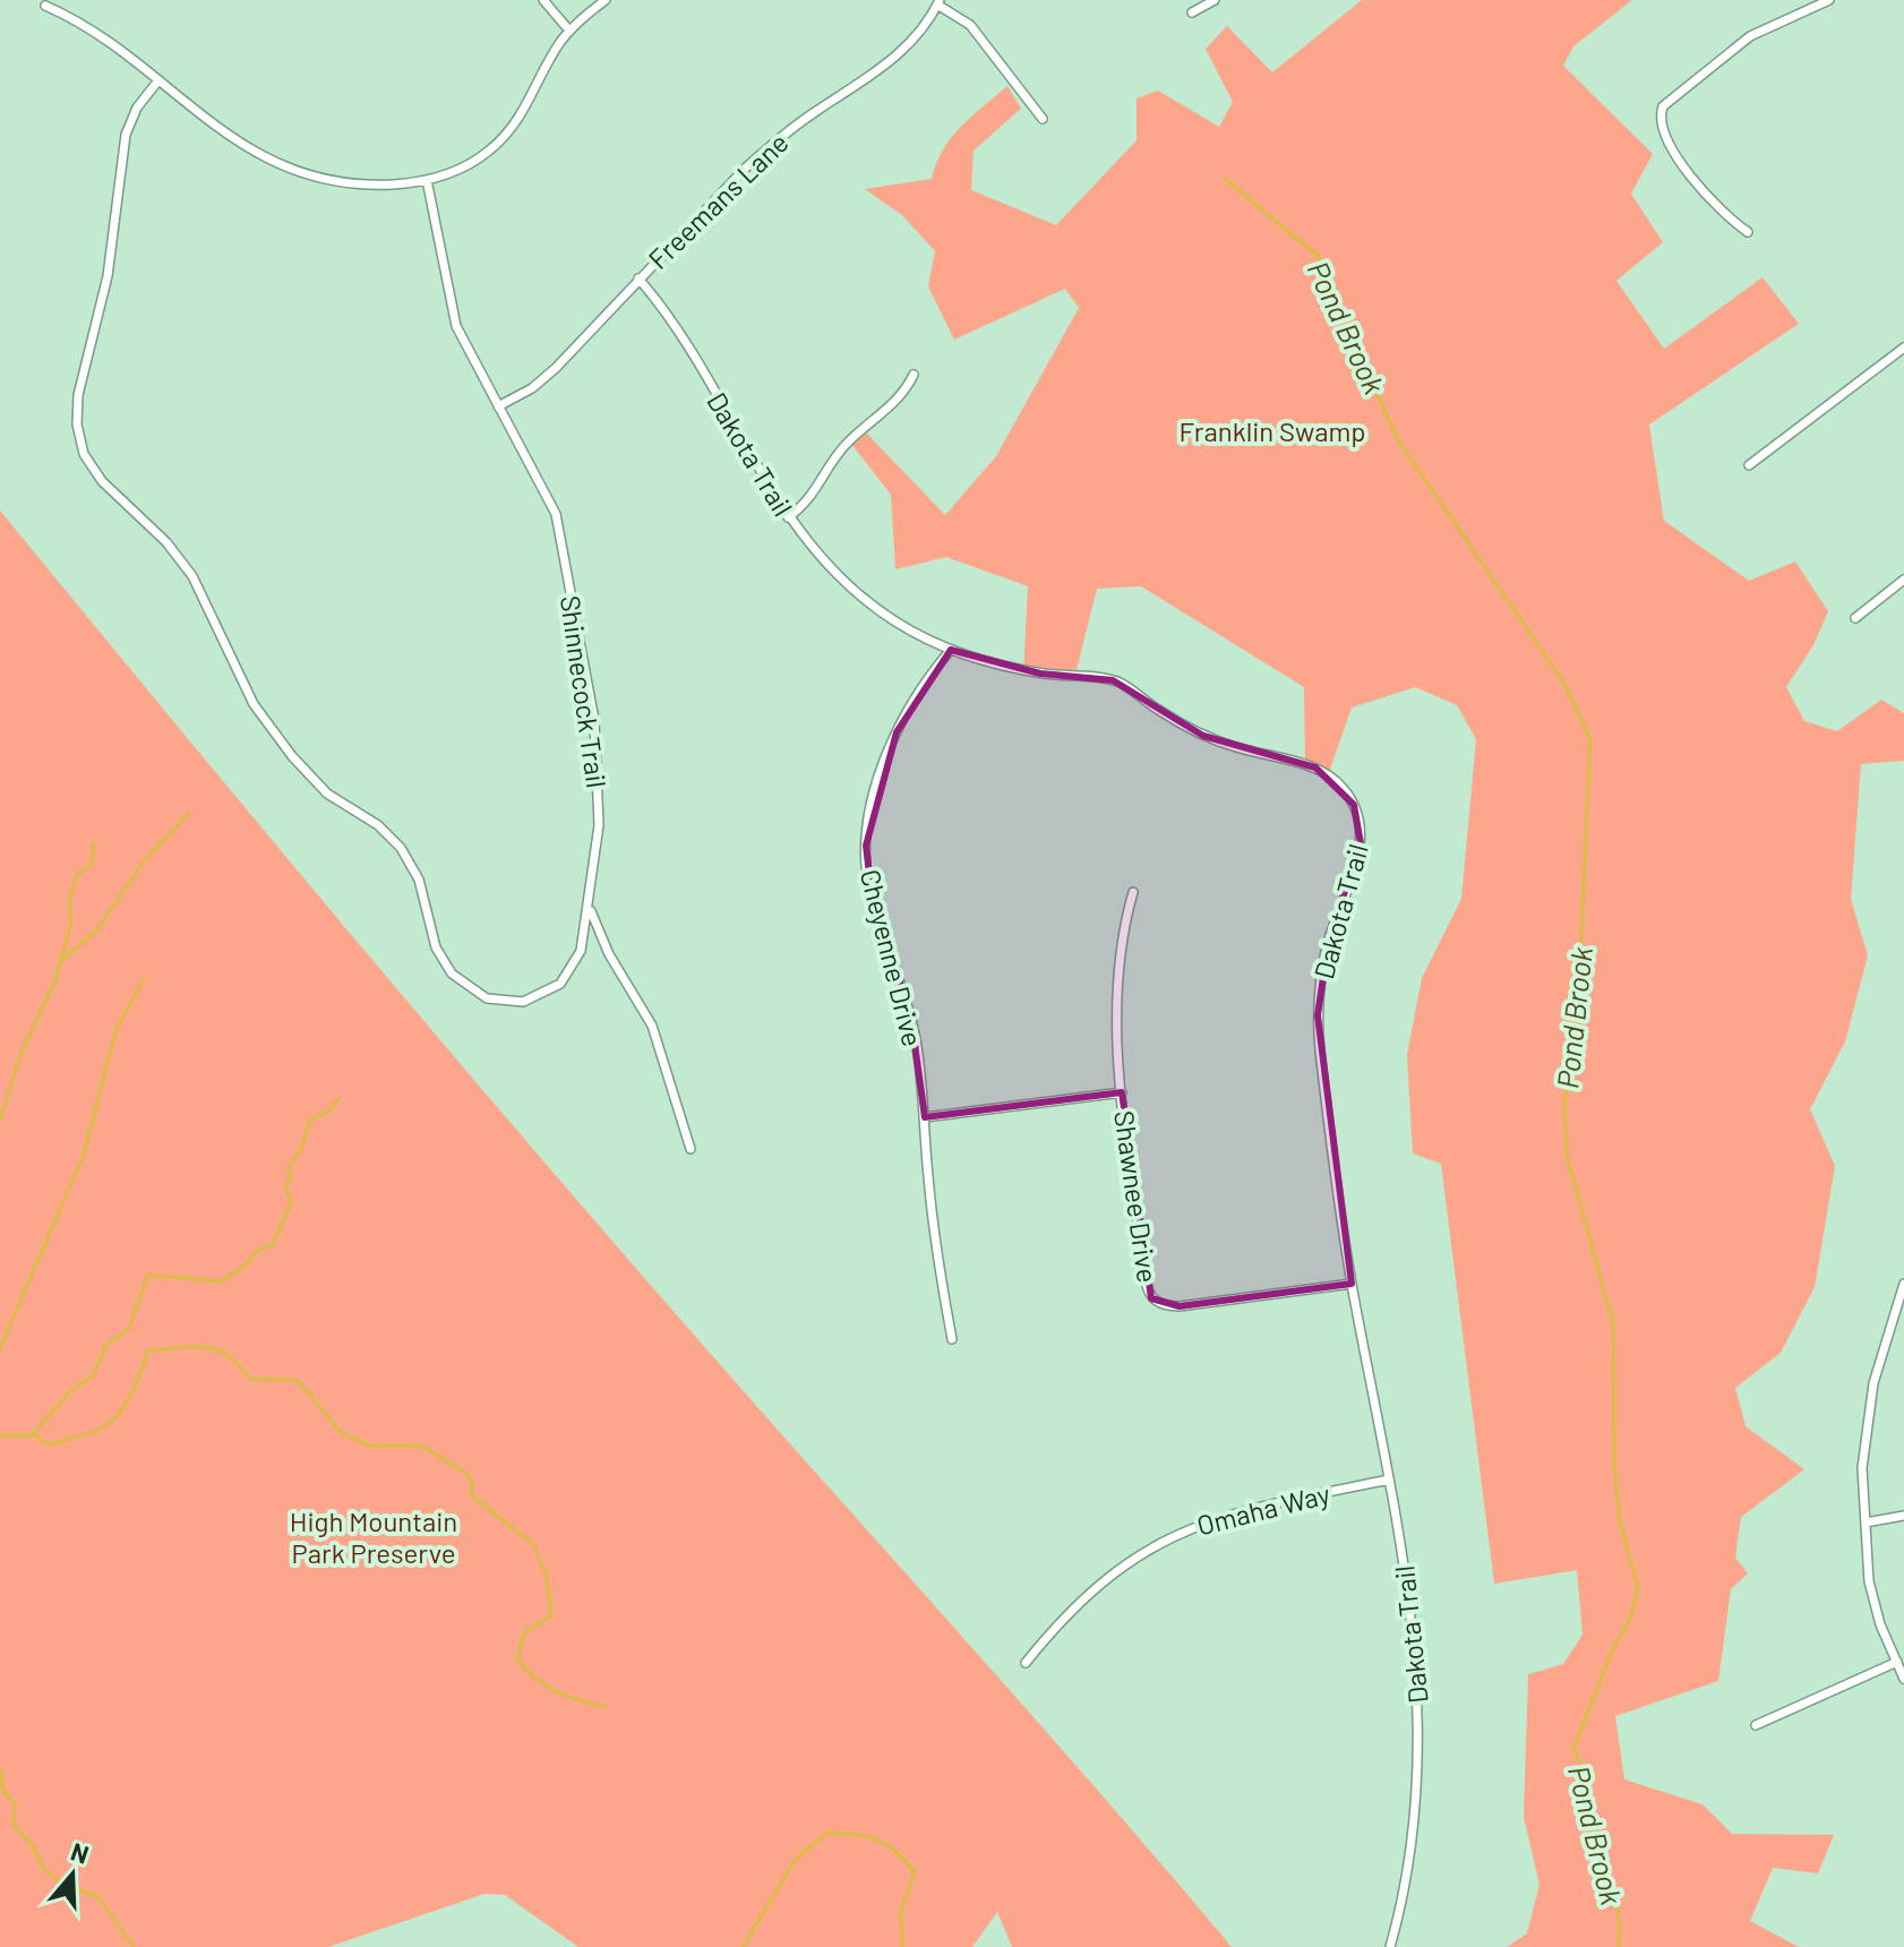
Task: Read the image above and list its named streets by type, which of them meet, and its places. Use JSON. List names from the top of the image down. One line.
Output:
{"streets":{"street":["Freemans Lane","Dakota Trail","Shinnecock Trail","Cheyenne Drive","Shawnee Drive","Omaha Way"]},"crossings":[["Freemans Lane","Dakota Trail"],["Freemans Lane","Shinnecock Trail"],["Dakota Trail","Cheyenne Drive"],["Dakota Trail","Shawnee Drive"],["Dakota Trail","Omaha Way"]],"water":["Pond Brook"],"parks":["Franklin Swamp","High Mountain Park Preserve"],"north":"top"}
